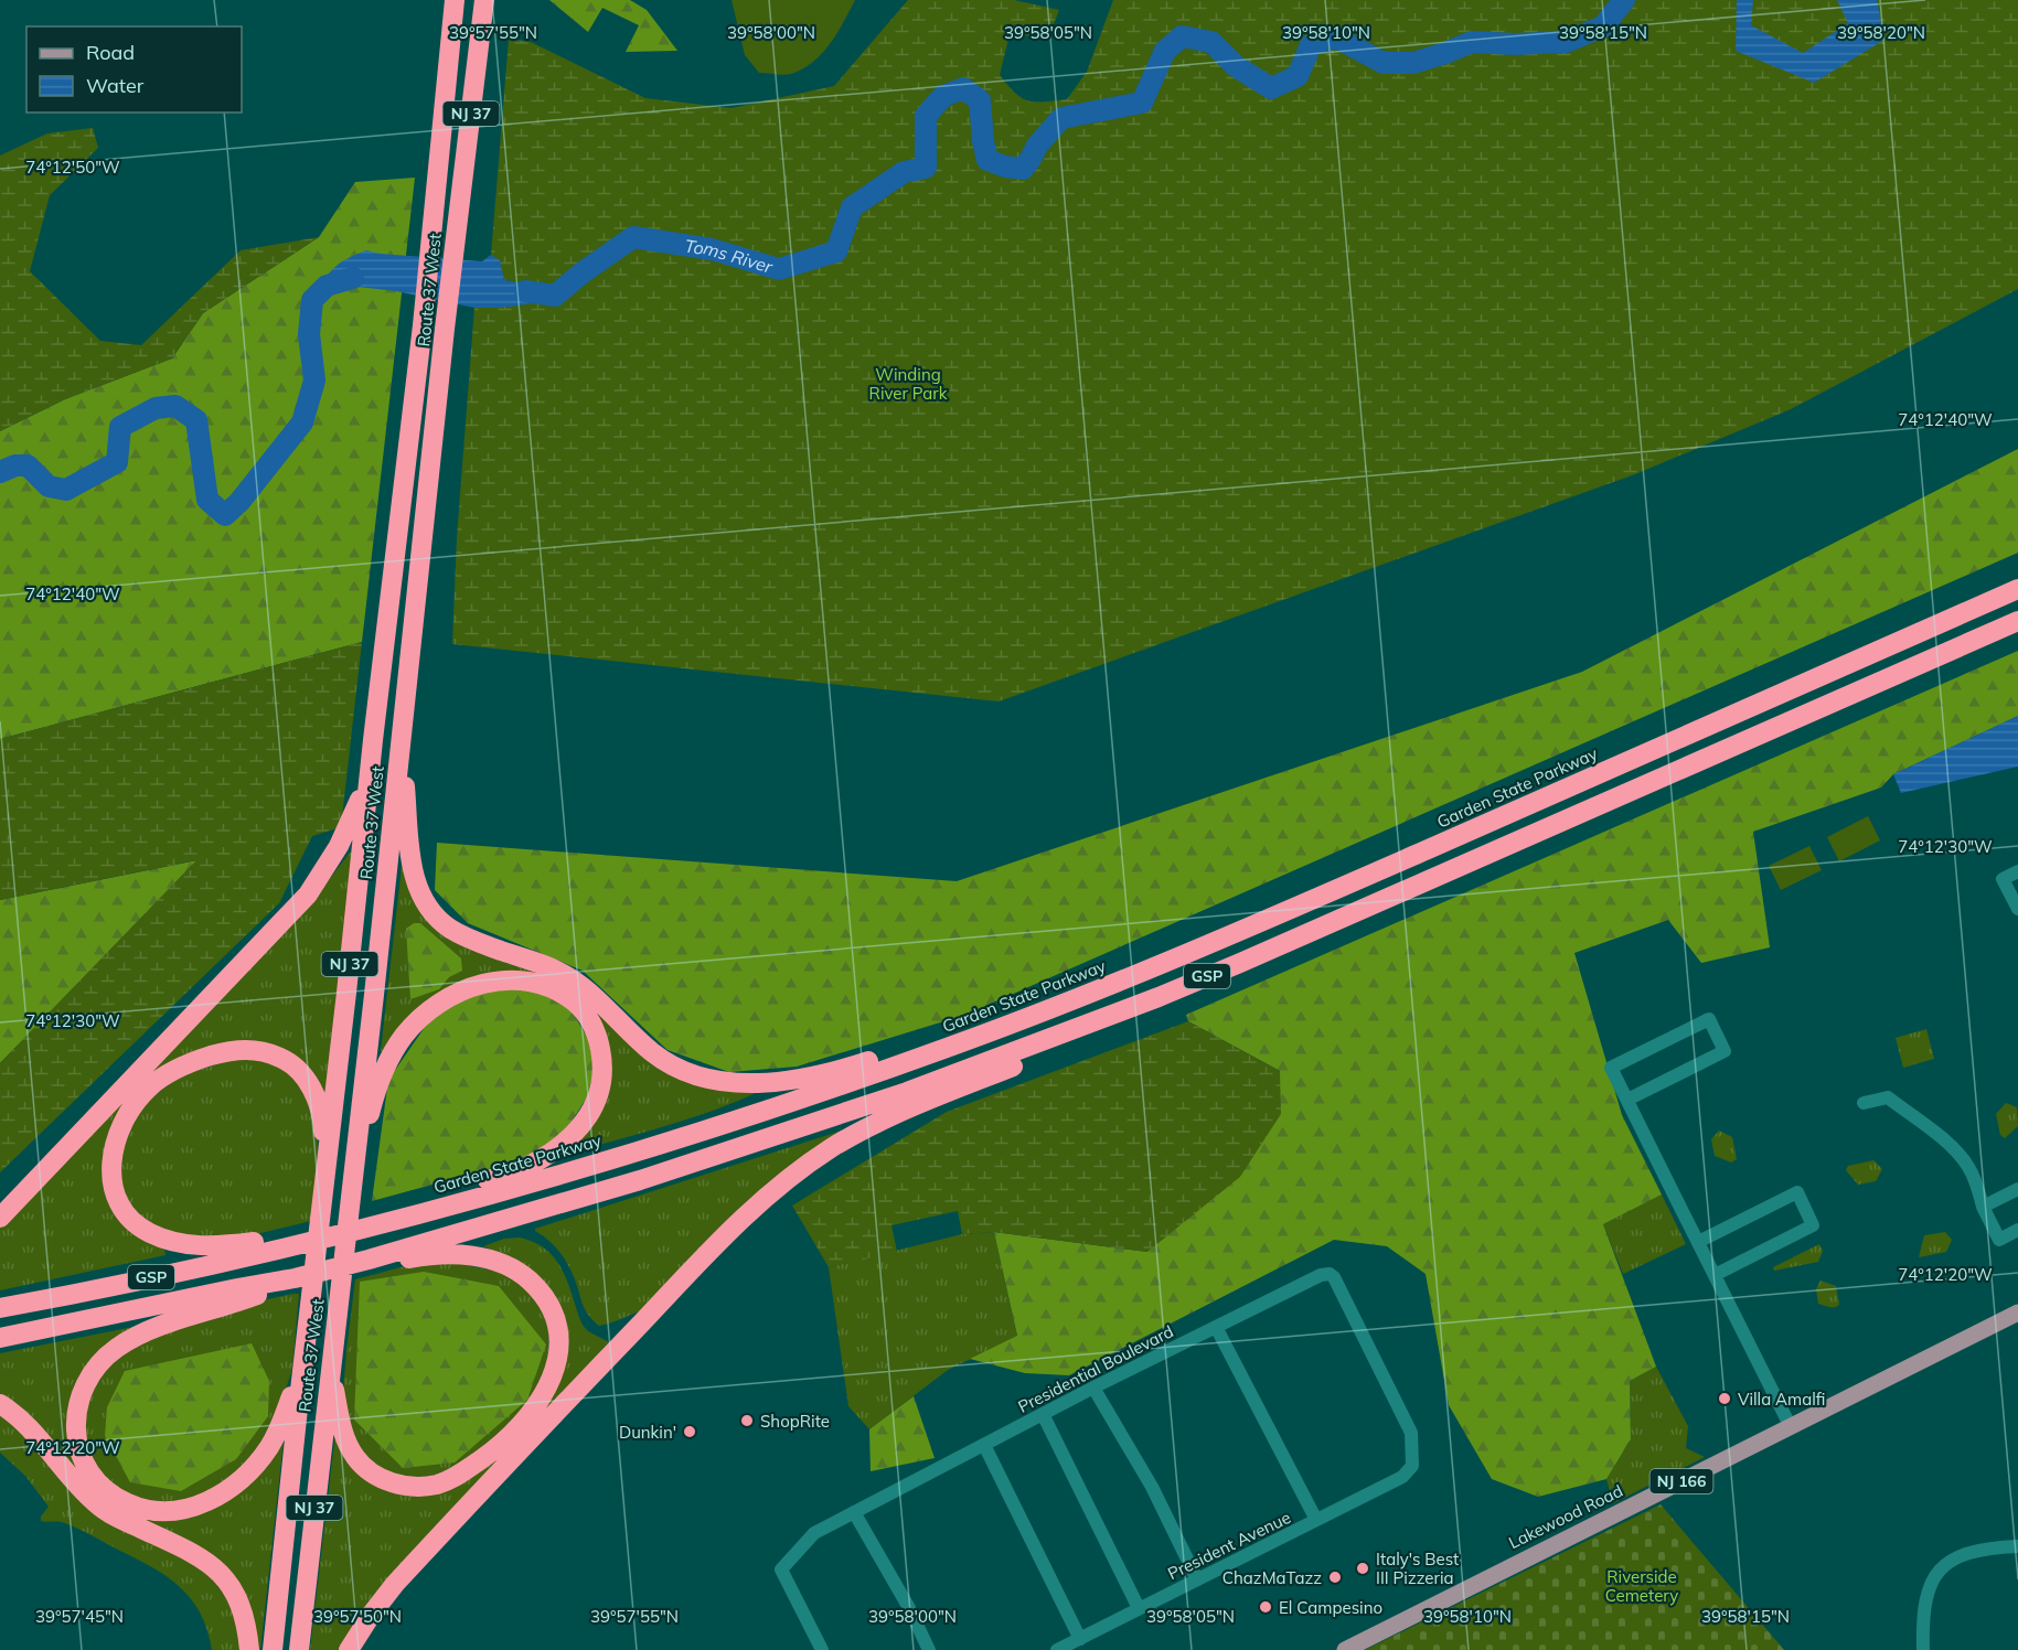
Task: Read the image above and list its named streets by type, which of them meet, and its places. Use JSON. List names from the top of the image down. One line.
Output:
{"streets":{"highway":["NJ 37","Route 37 West","Garden State Parkway","GSP"],"main road":["NJ 166","Lakewood Road"],"street":["Presidential Boulevard","President Avenue"]},"crossings":[["Presidential Boulevard","President Avenue"]],"water":["Toms River"],"parks":["Winding River Park","Riverside Cemetery"],"places":["Villa Amalfi","ShopRite","Dunkin'","Italy's Best III Pizzeria","ChazMaTazz","El Campesino"],"legend":["Road","Water"],"coordinates":["39°57'55\"N","39°58'00\"N","39°58'05\"N","39°58'10\"N","39°58'15\"N","39°58'20\"N","74°12'50\"W","74°12'40\"W","74°12'30\"W","74°12'20\"W","39°57'45\"N","39°57'50\"N"]}
